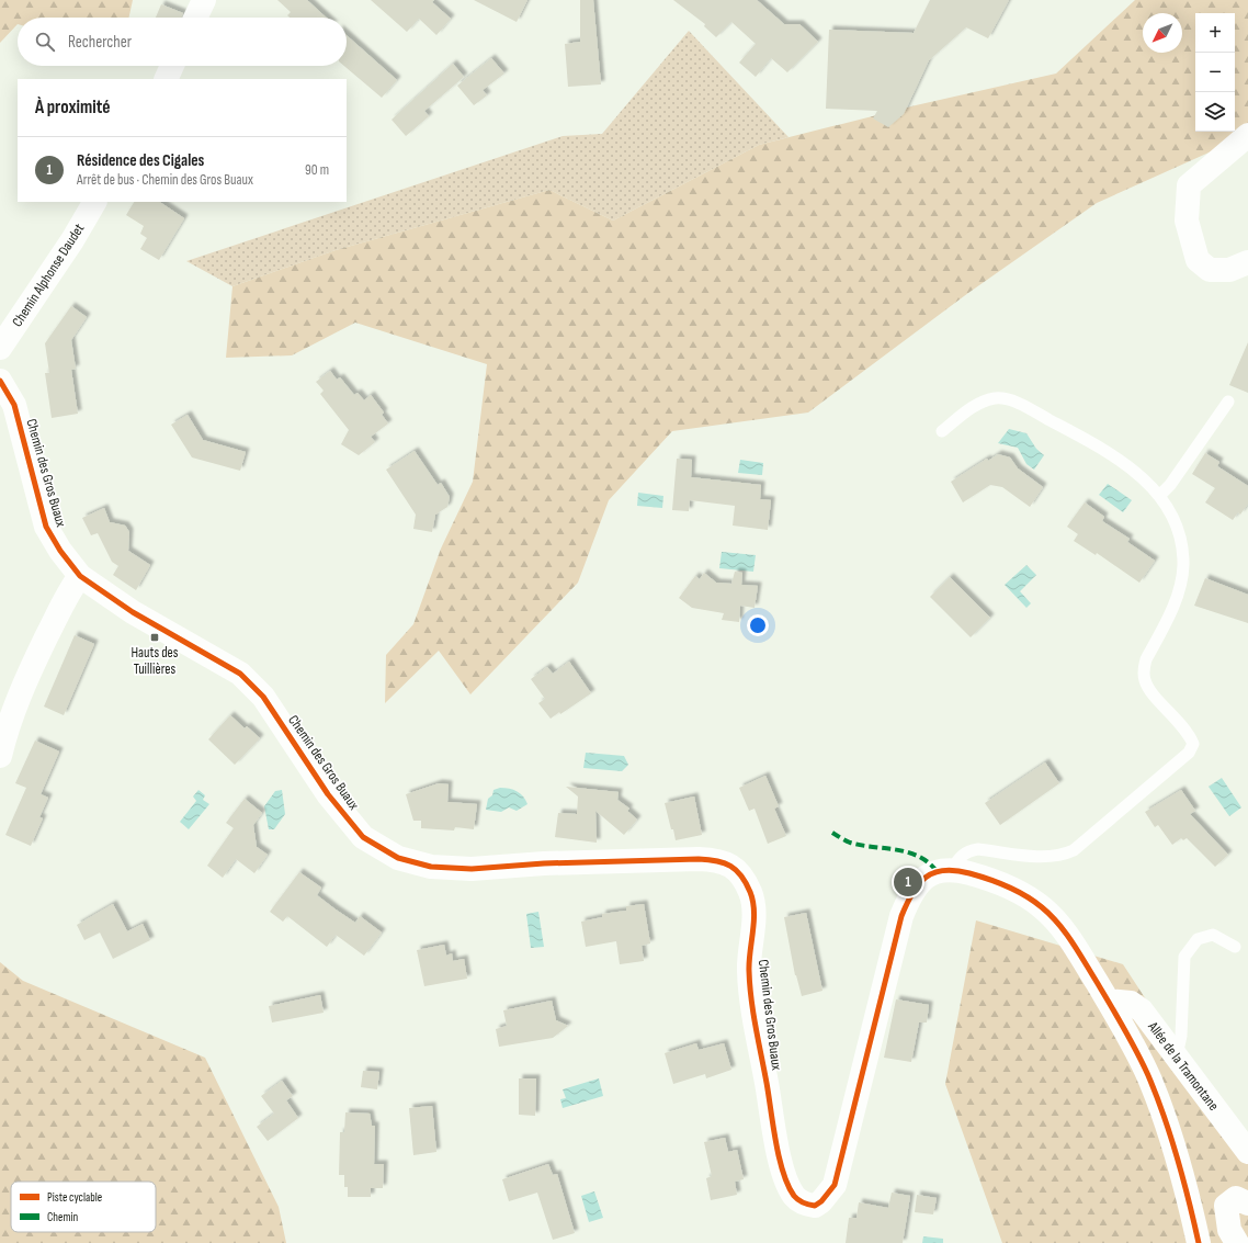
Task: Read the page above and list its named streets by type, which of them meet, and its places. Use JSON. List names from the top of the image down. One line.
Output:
{"streets":{"street":["Chemin Alphonse Daudet","Chemin des Gros Buaux","Allée de la Tramontane"]},"crossings":[["Chemin des Gros Buaux","Allée de la Tramontane"]],"places":{"transit":["Hauts des Tuillières"]},"legend":["Piste cyclable","Chemin"],"north":"bottom left","page":{"map_buttons":["+","−"],"search":"Rechercher","heading":"À proximité","list":[{"mark":"1","name":"Résidence des Cigales","note":"Arrêt de bus · Chemin des Gros Buaux","value":"90 m"}],"pins":"1"}}
